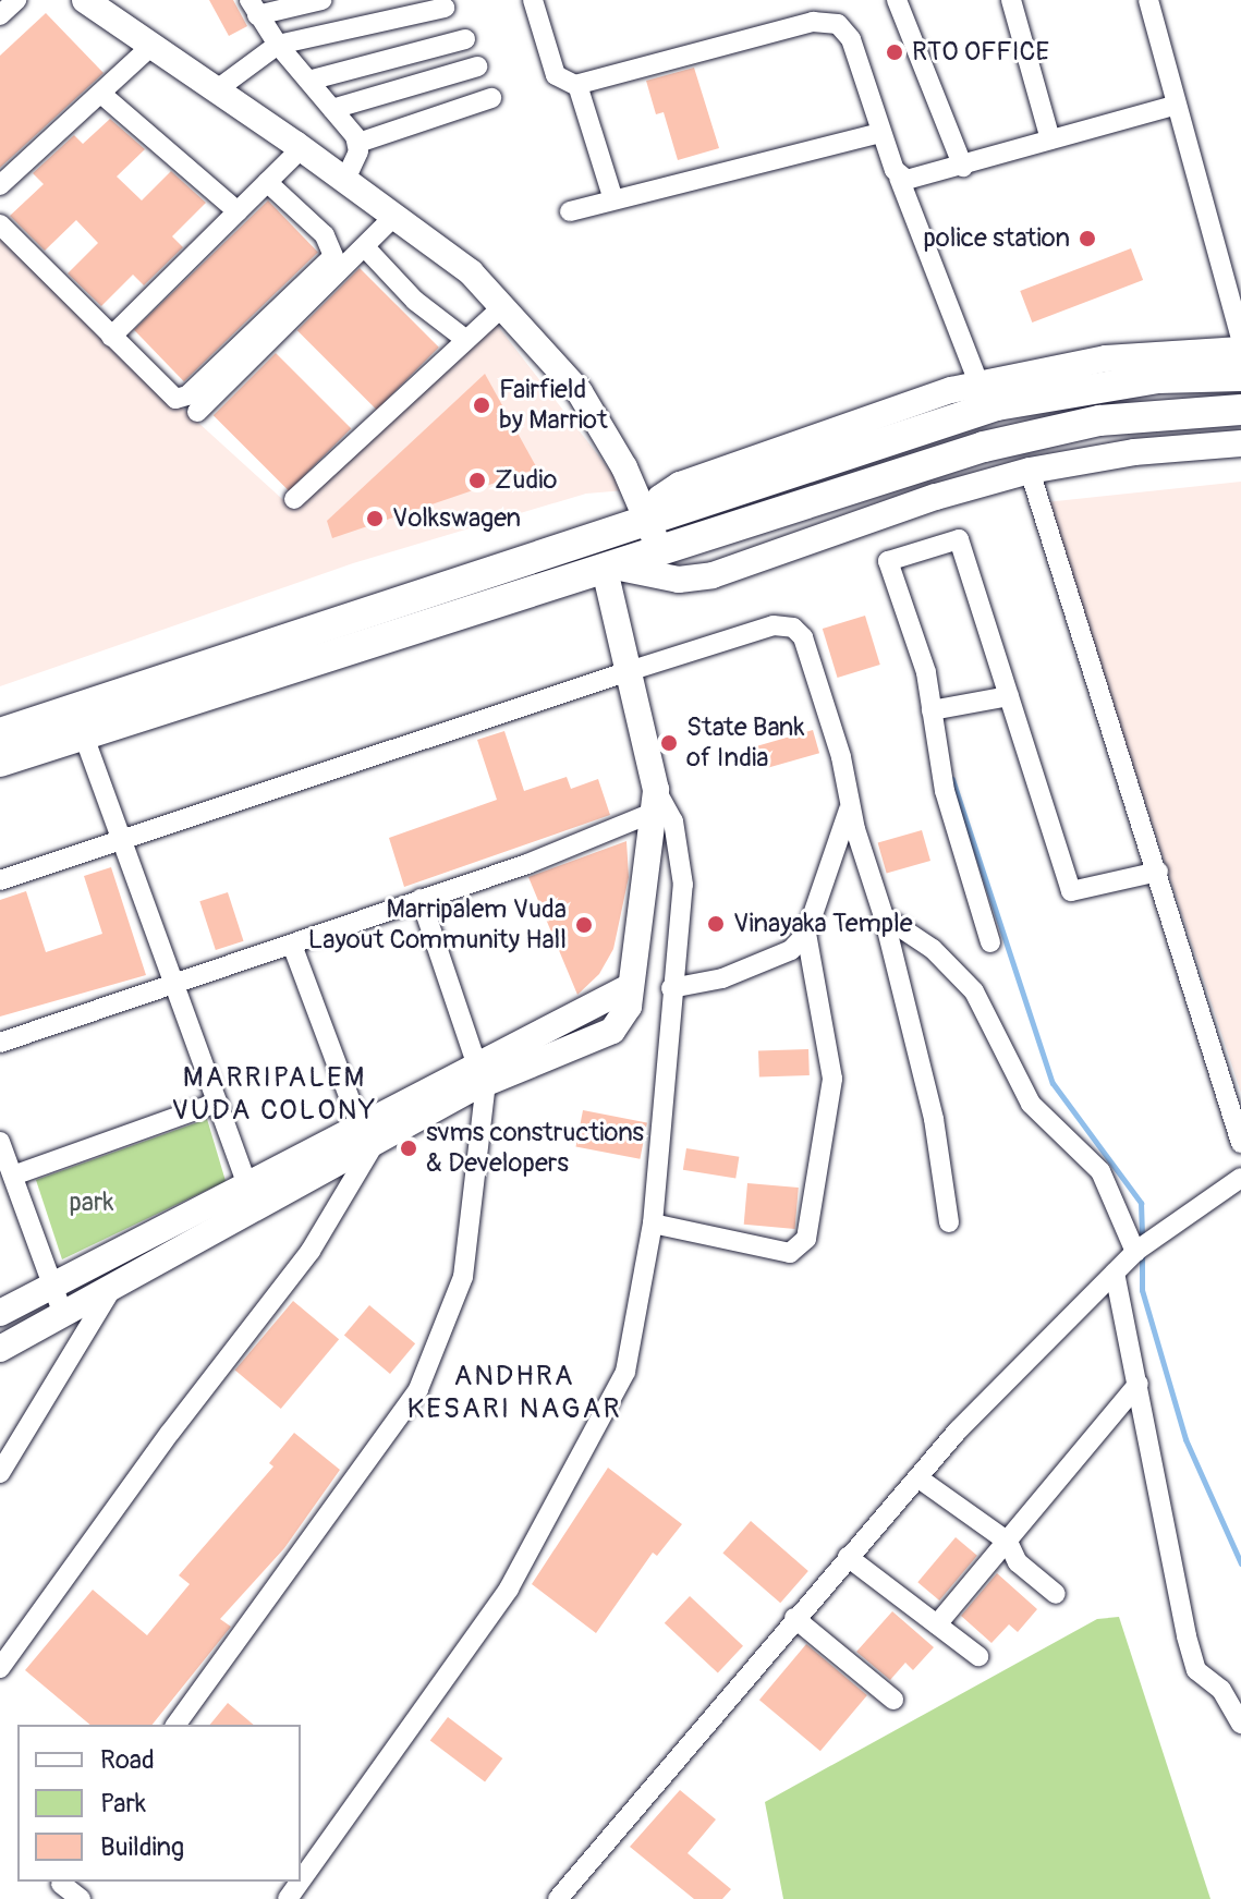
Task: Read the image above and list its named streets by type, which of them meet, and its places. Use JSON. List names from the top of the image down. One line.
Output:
{"districts":["MARRIPALEM VUDA COLONY","ANDHRA KESARI NAGAR"],"parks":["park"],"places":["RTO OFFICE","police station","Fairfield by Marriot","Zudio","Volkswagen","State Bank of India","Vinayaka Temple","Marripalem Vuda Layout Community Hall","svms constructions & Developers"],"legend":["Road","Park","Building"]}
